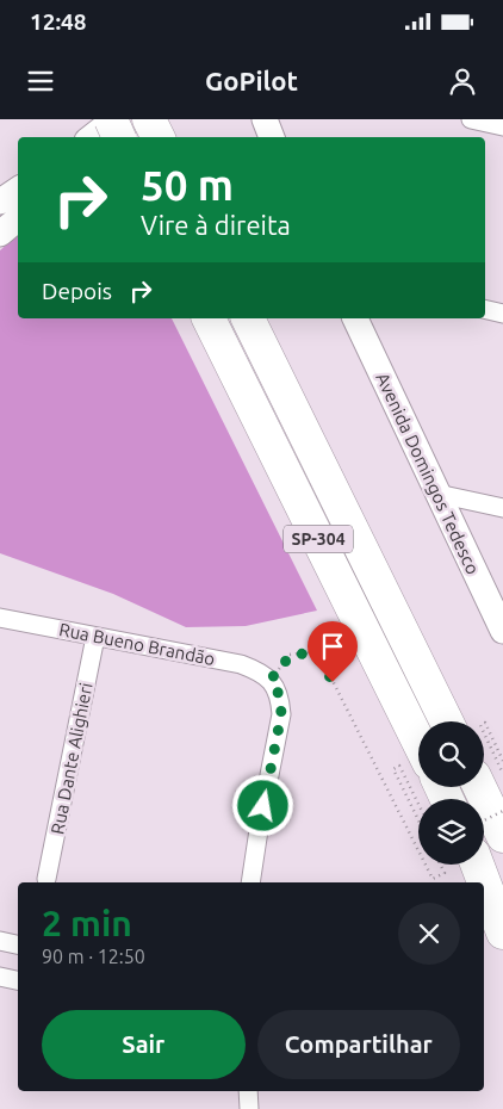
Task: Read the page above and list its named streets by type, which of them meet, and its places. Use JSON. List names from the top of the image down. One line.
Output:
{"streets":{"highway":["SP-304"],"street":["Avenida Domingos Tedesco","Rua Bueno Brandão","Rua Dante Alighieri"]},"crossings":[["Rua Bueno Brandão","Rua Dante Alighieri"]],"page":{"status":"12:48","header":"GoPilot","turn":["50 m","Vire à direita"],"then":"Depois","heading":["2 min","90 m · 12:50"],"buttons":["Sair","Compartilhar"]}}
